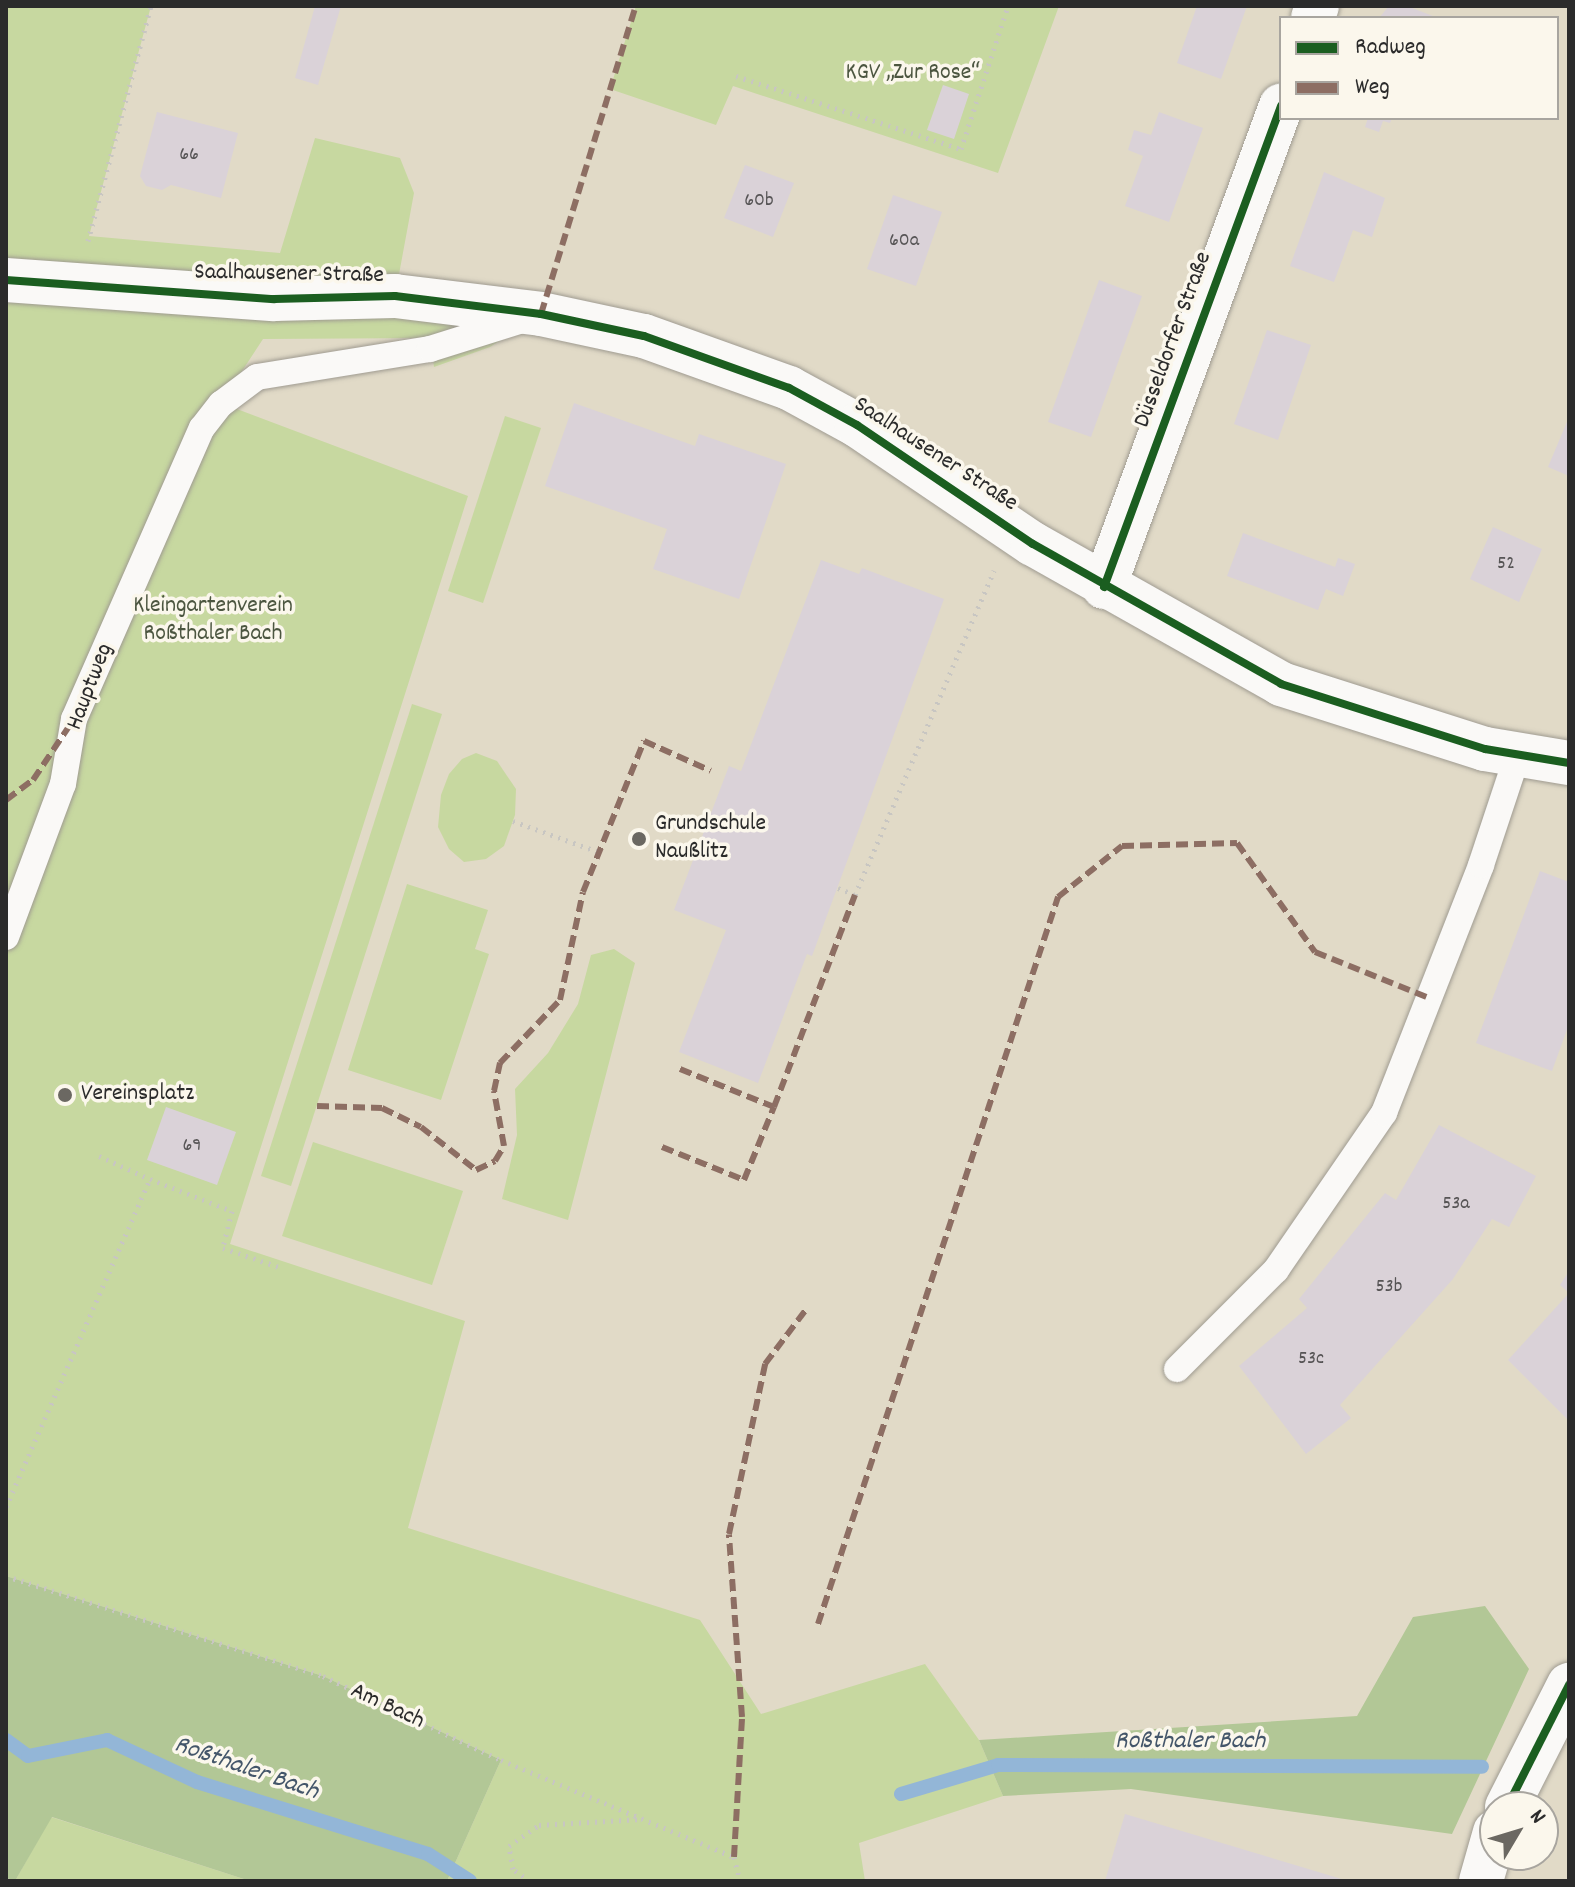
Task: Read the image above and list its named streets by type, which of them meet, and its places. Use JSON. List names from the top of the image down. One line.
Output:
{"streets":{"street":["Saalhausener Straße","Düsseldorfer Straße"],"lane":["Hauptweg"],"path":["Am Bach"]},"crossings":[["Saalhausener Straße","Düsseldorfer Straße"],["Saalhausener Straße","Hauptweg"]],"water":["Roßthaler Bach"],"parks":["KGV „Zur Rose“","Kleingartenverein Roßthaler Bach"],"places":["Grundschule Naußlitz","Vereinsplatz"],"house_numbers":["66","60b","60a","52","69","53a","53b","53c"],"legend":["Radweg","Weg"],"north":"top right"}
